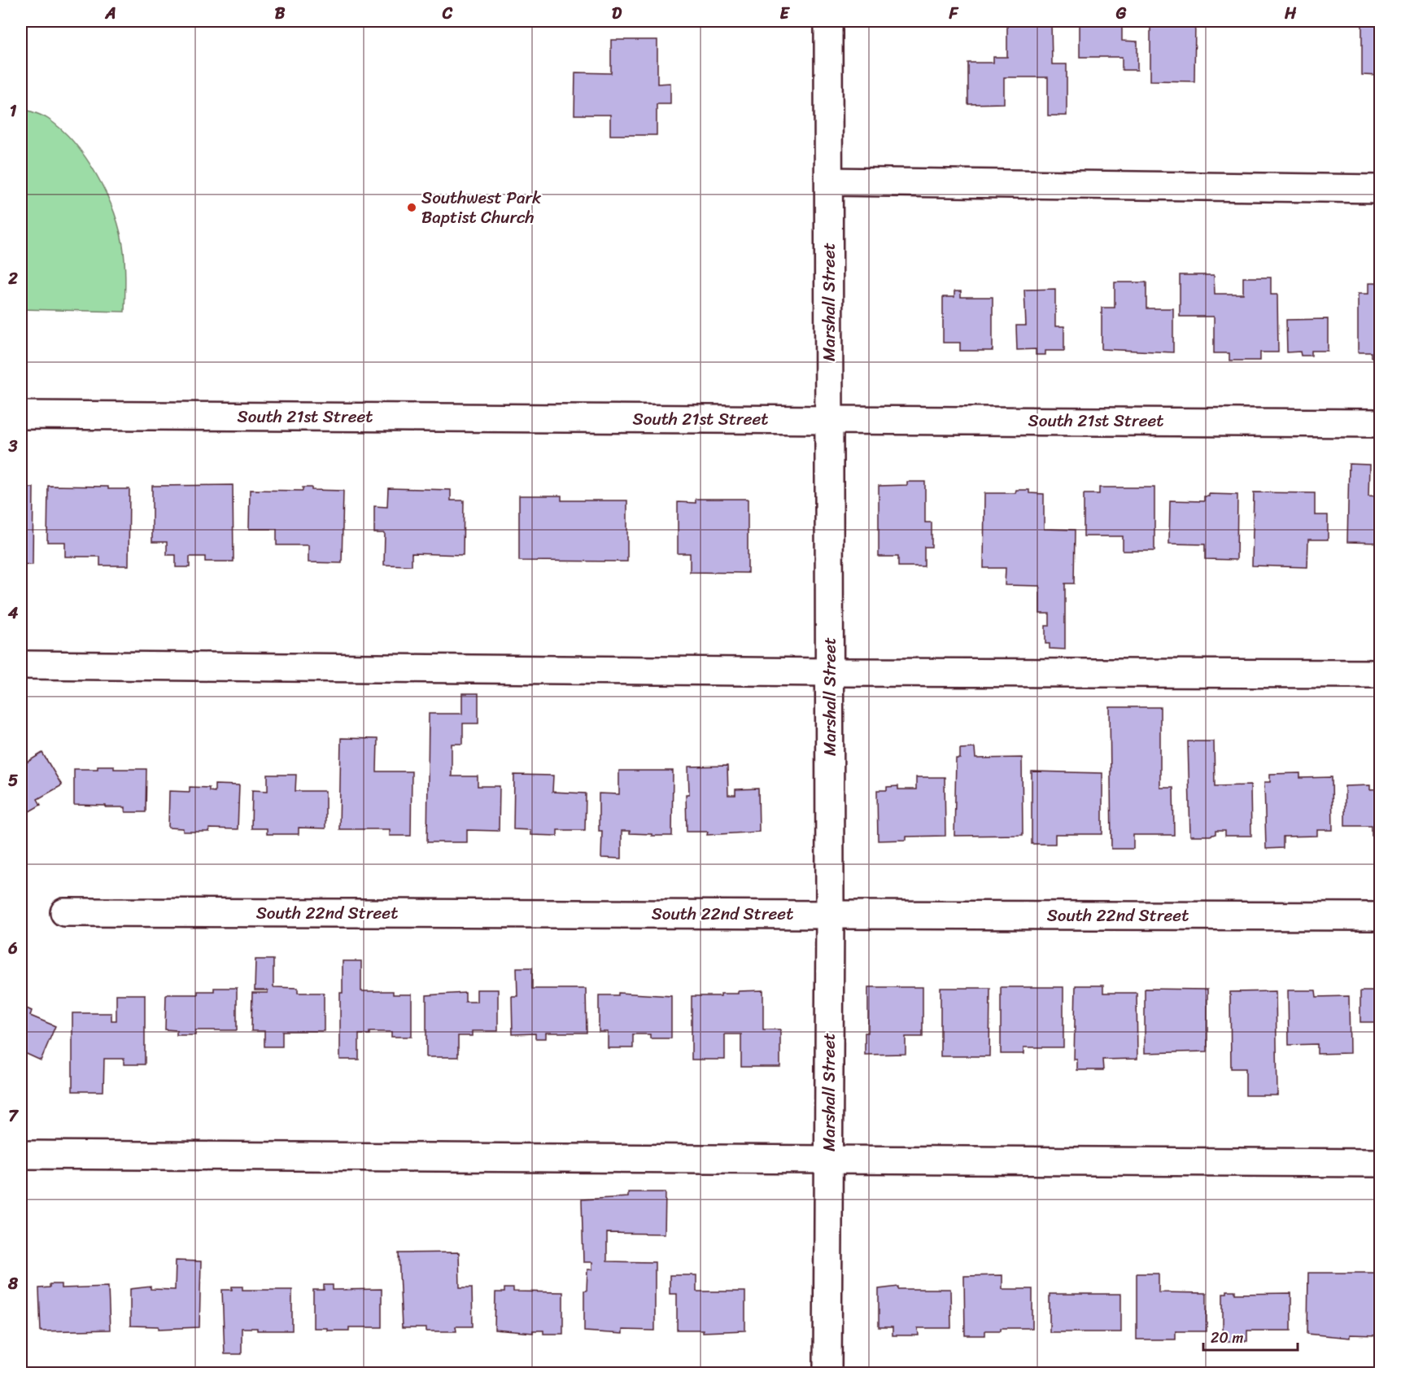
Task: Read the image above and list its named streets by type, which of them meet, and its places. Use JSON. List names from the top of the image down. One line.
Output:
{"streets":{"street":["Marshall Street","South 21st Street","South 22nd Street"]},"crossings":[["Marshall Street","South 21st Street"],["Marshall Street","South 22nd Street"]],"places":["Southwest Park Baptist Church"],"scale_bar":"20 m","grid":{"columns":["A","B","C","D","E","F","G","H"],"rows":["1","2","3","4","5","6","7","8"]}}
